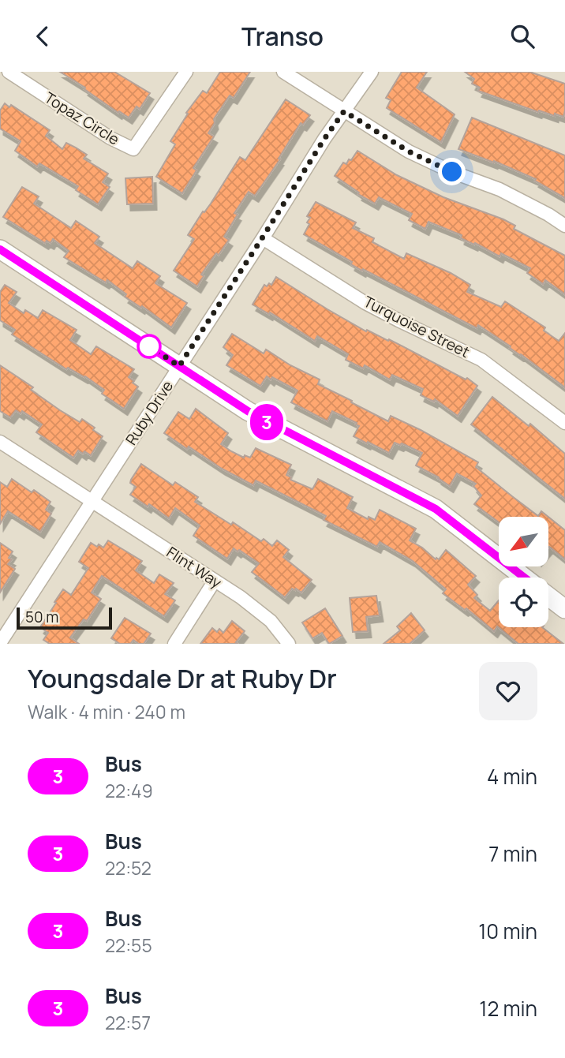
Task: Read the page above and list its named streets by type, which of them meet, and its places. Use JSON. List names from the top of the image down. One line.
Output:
{"streets":{"street":["Topaz Circle","Turquoise Street","Ruby Drive","Flint Way"]},"crossings":[["Turquoise Street","Ruby Drive"],["Ruby Drive","Flint Way"]],"lines":["bus line 3"],"scale_bar":"50 m","north":"bottom left","page":{"header":"Transo","on_map":"3","scale":"50 m","heading":["Youngsdale Dr at Ruby Dr","Walk · 4 min · 240 m"],"list":[{"mark":"3","name":"Bus","note":"22:49","value":"4 min"},{"mark":"3","name":"Bus","note":"22:52","value":"7 min"},{"mark":"3","name":"Bus","note":"22:55","value":"10 min"},{"mark":"3","name":"Bus","note":"22:57","value":"12 min"}]}}
